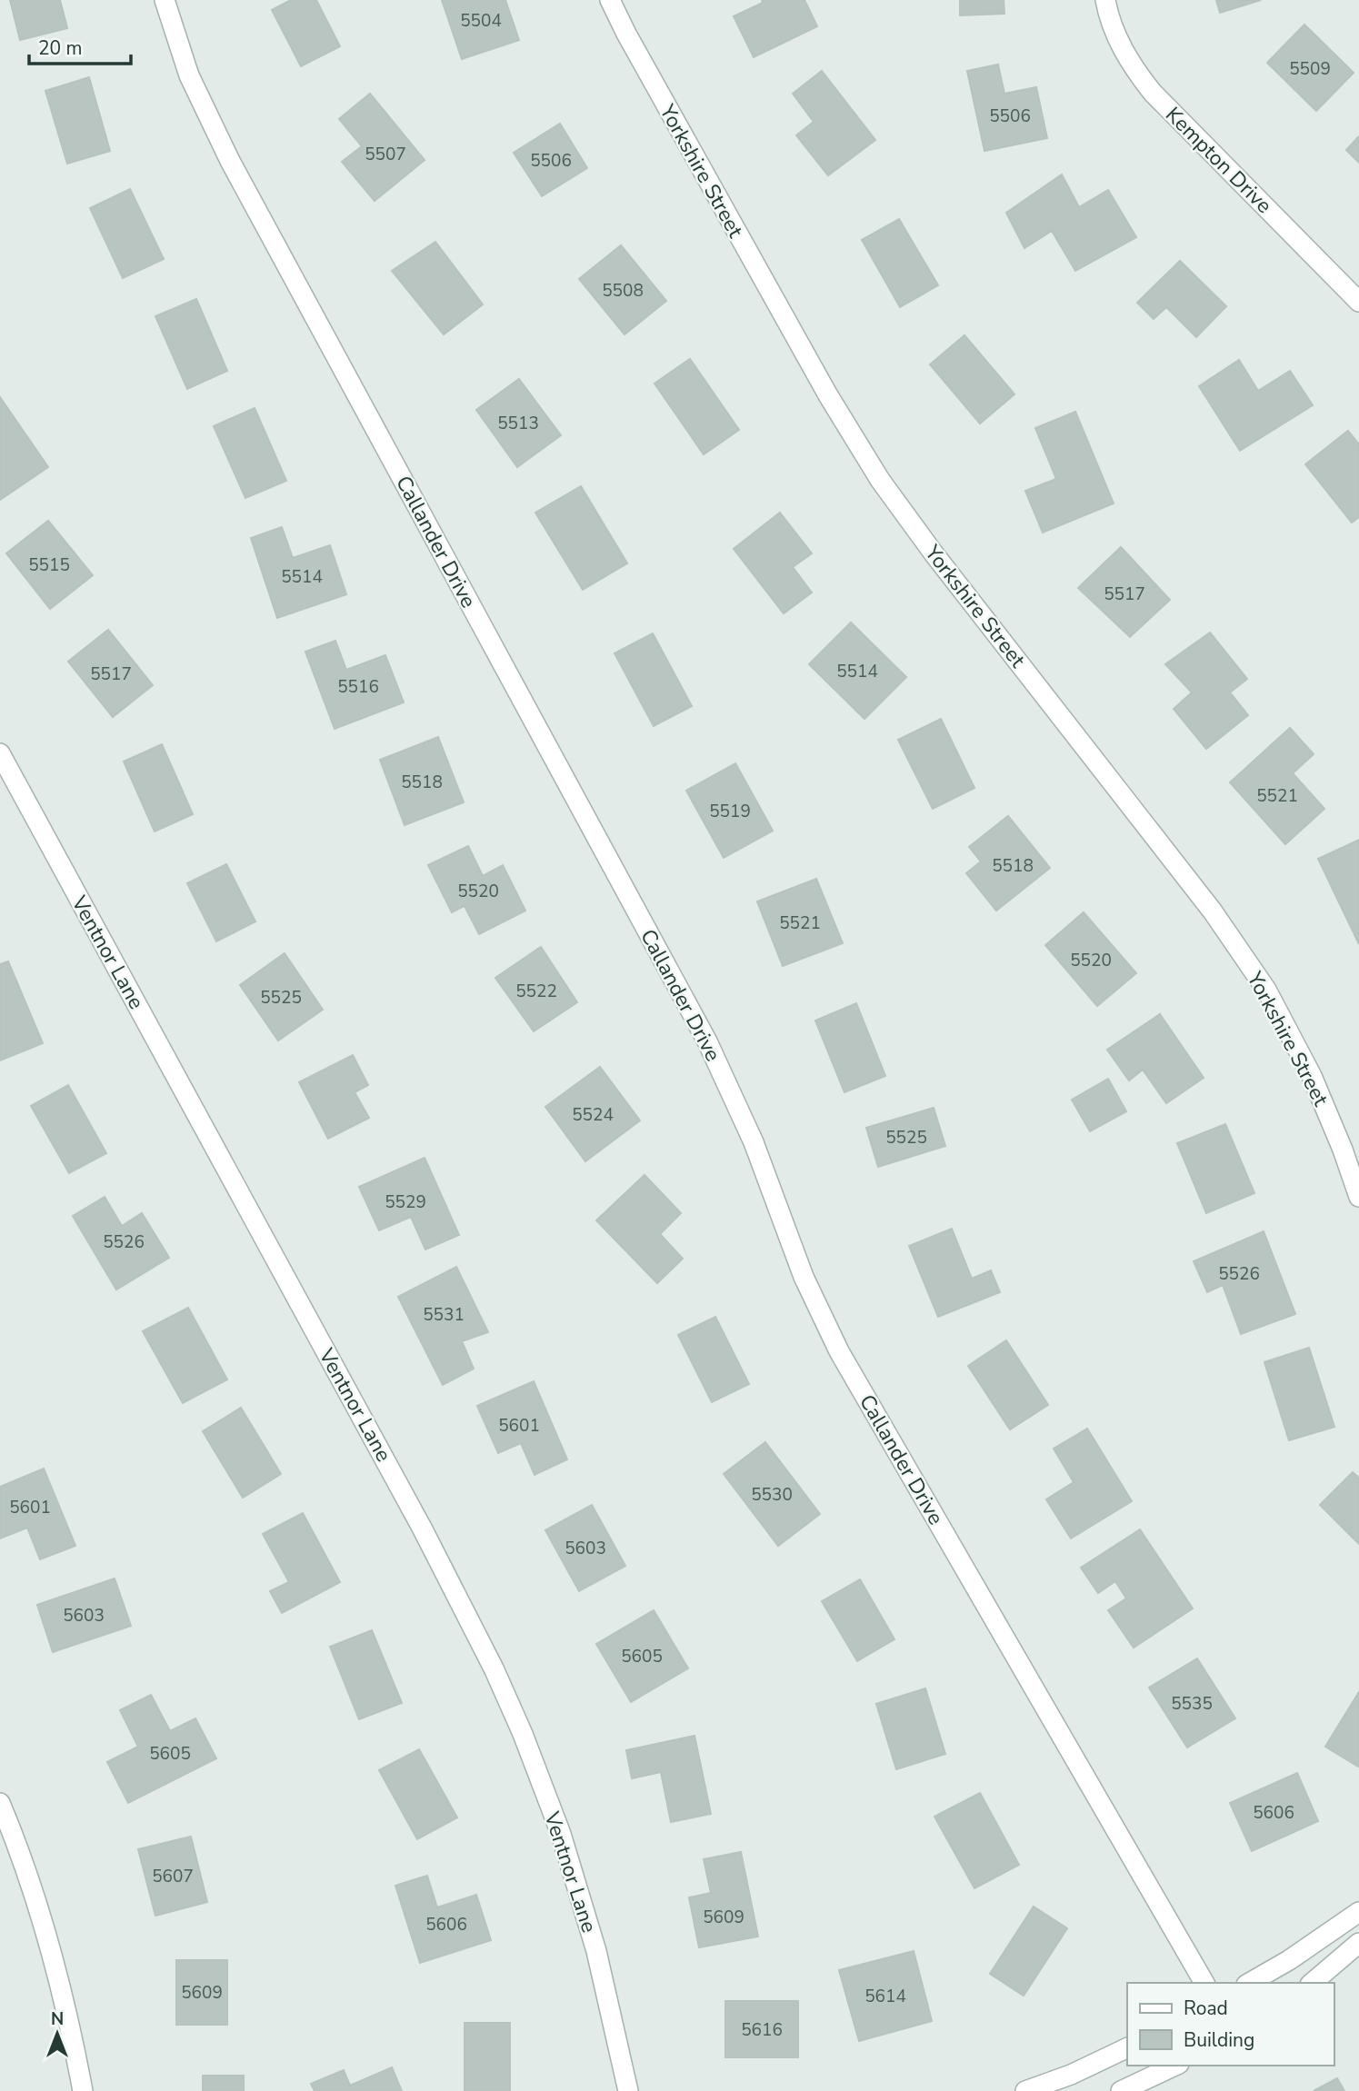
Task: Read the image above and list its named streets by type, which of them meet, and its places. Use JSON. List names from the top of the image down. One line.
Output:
{"streets":{"street":["Kempton Drive","Yorkshire Street","Callander Drive","Ventnor Lane"]},"house_numbers":["5504","5509","5506","5507","5506","5508","5513","5515","5514","5517","5514","5517","5516","5518","5521","5519","5518","5520","5521","5520","5522","5525","5524","5525","5529","5526","5526","5531","5601","5530","5601","5603","5603","5605","5535","5605","5606","5607","5609","5606","5609","5614","5616"],"legend":["Road","Building"],"scale_bar":"20 m","north":"top"}
